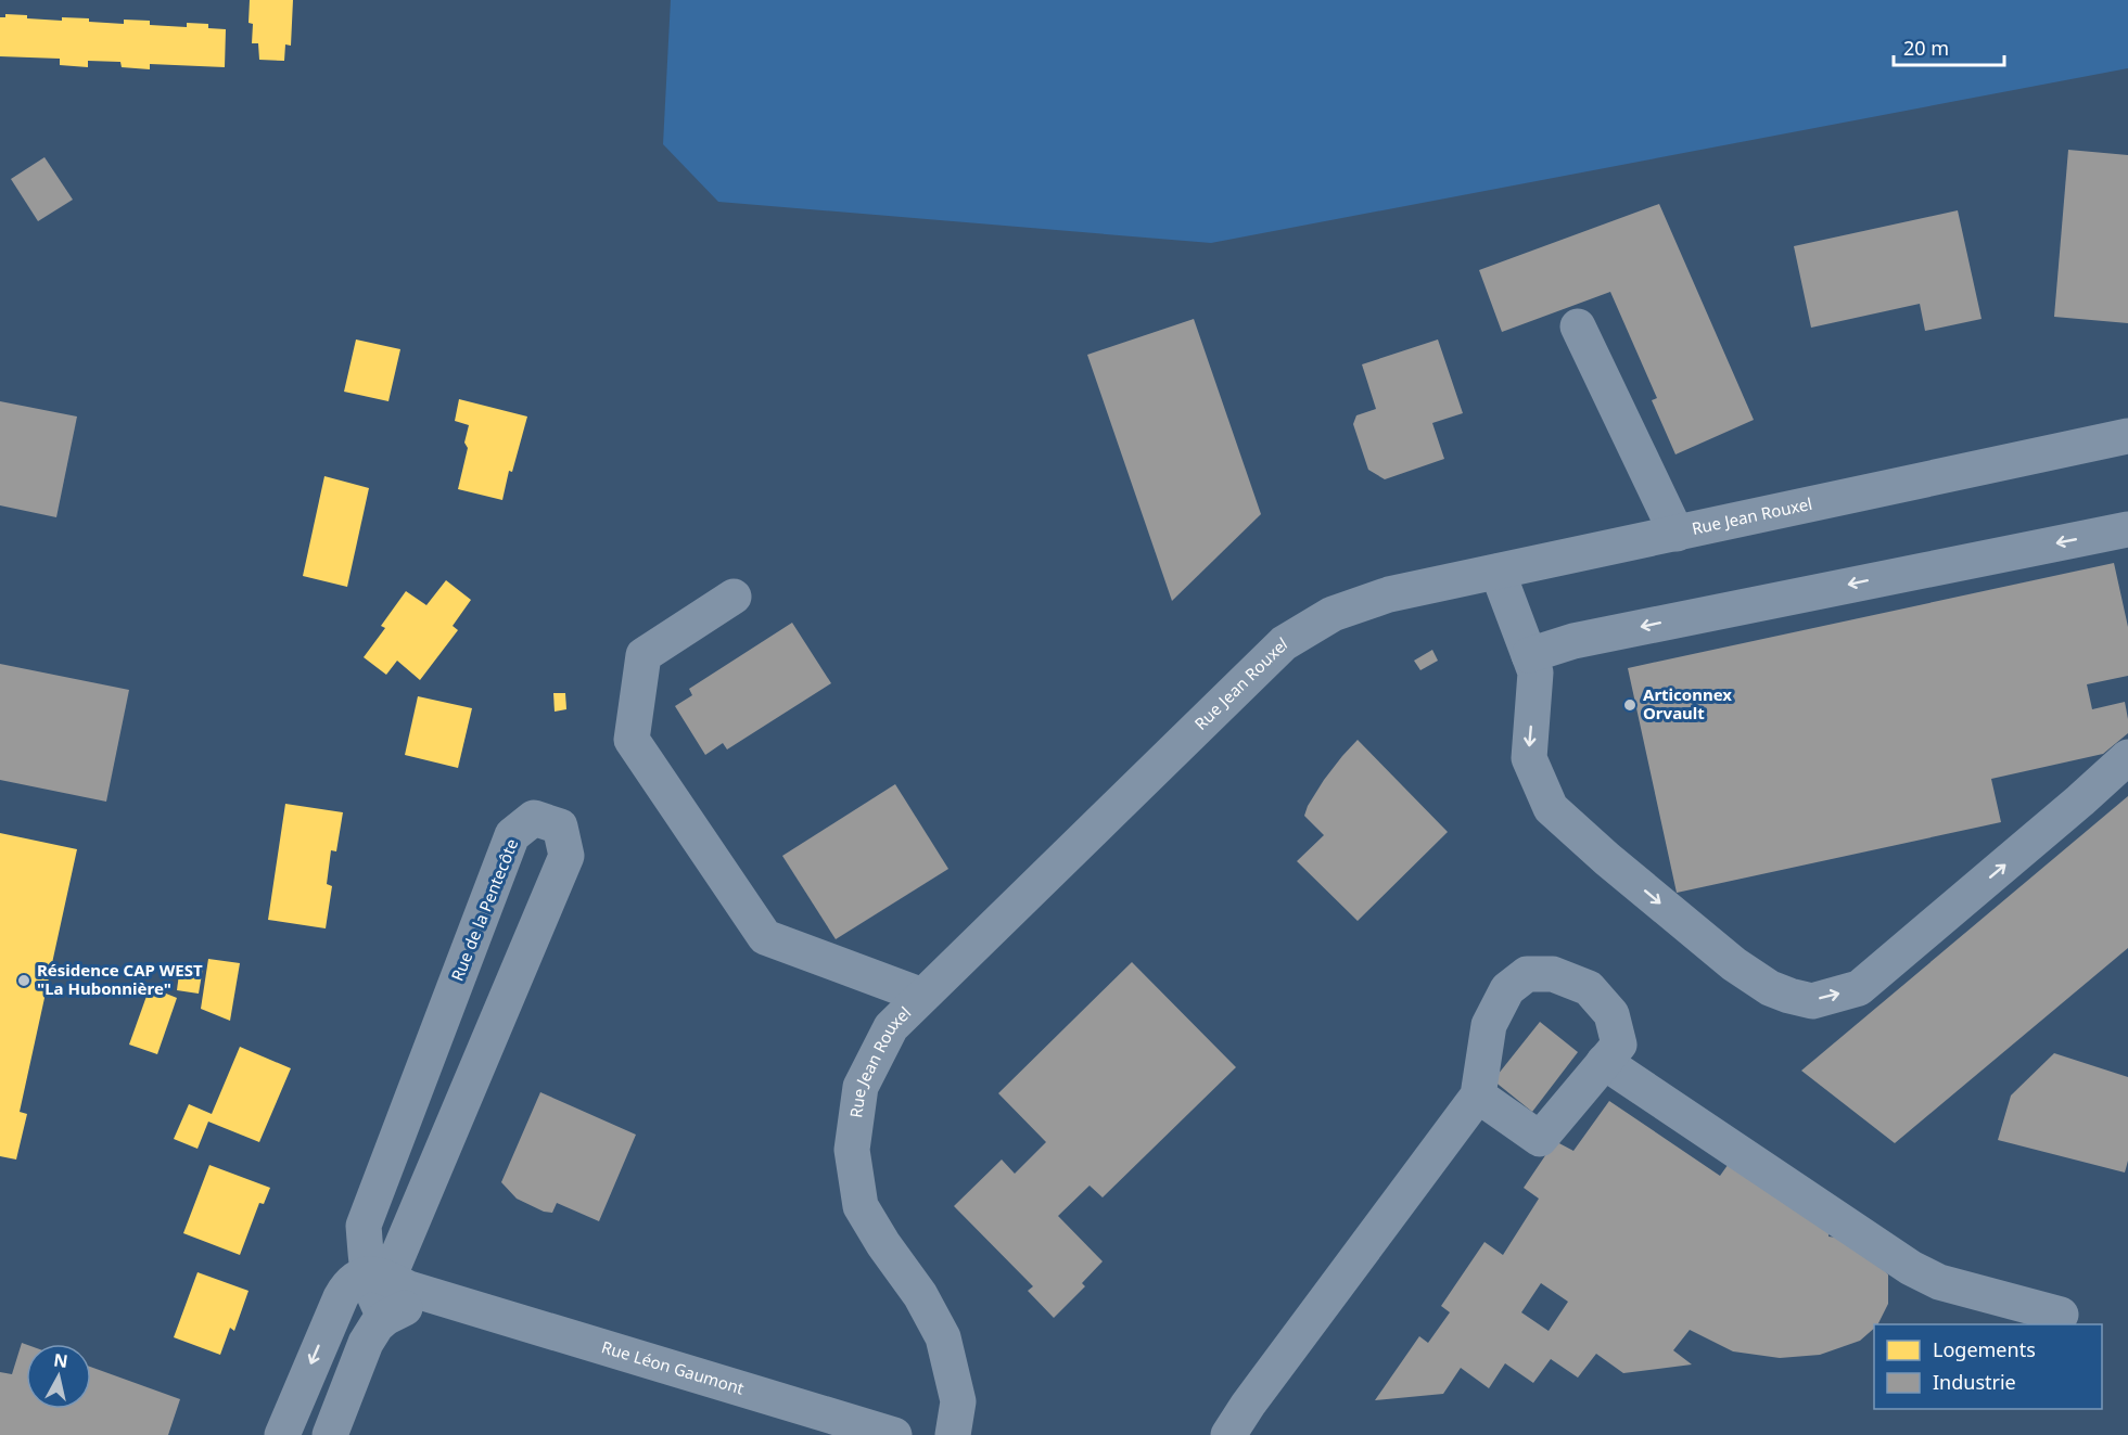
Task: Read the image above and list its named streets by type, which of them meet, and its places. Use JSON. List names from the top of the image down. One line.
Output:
{"streets":{"street":["Rue Jean Rouxel","Rue de la Pentecôte","Rue Léon Gaumont"]},"crossings":[["Rue de la Pentecôte","Rue Léon Gaumont"]],"places":["Articonnex Orvault","Résidence CAP WEST \"La Hubonnière\""],"legend":["Logements","Industrie"],"scale_bar":"20 m","north":"top"}
